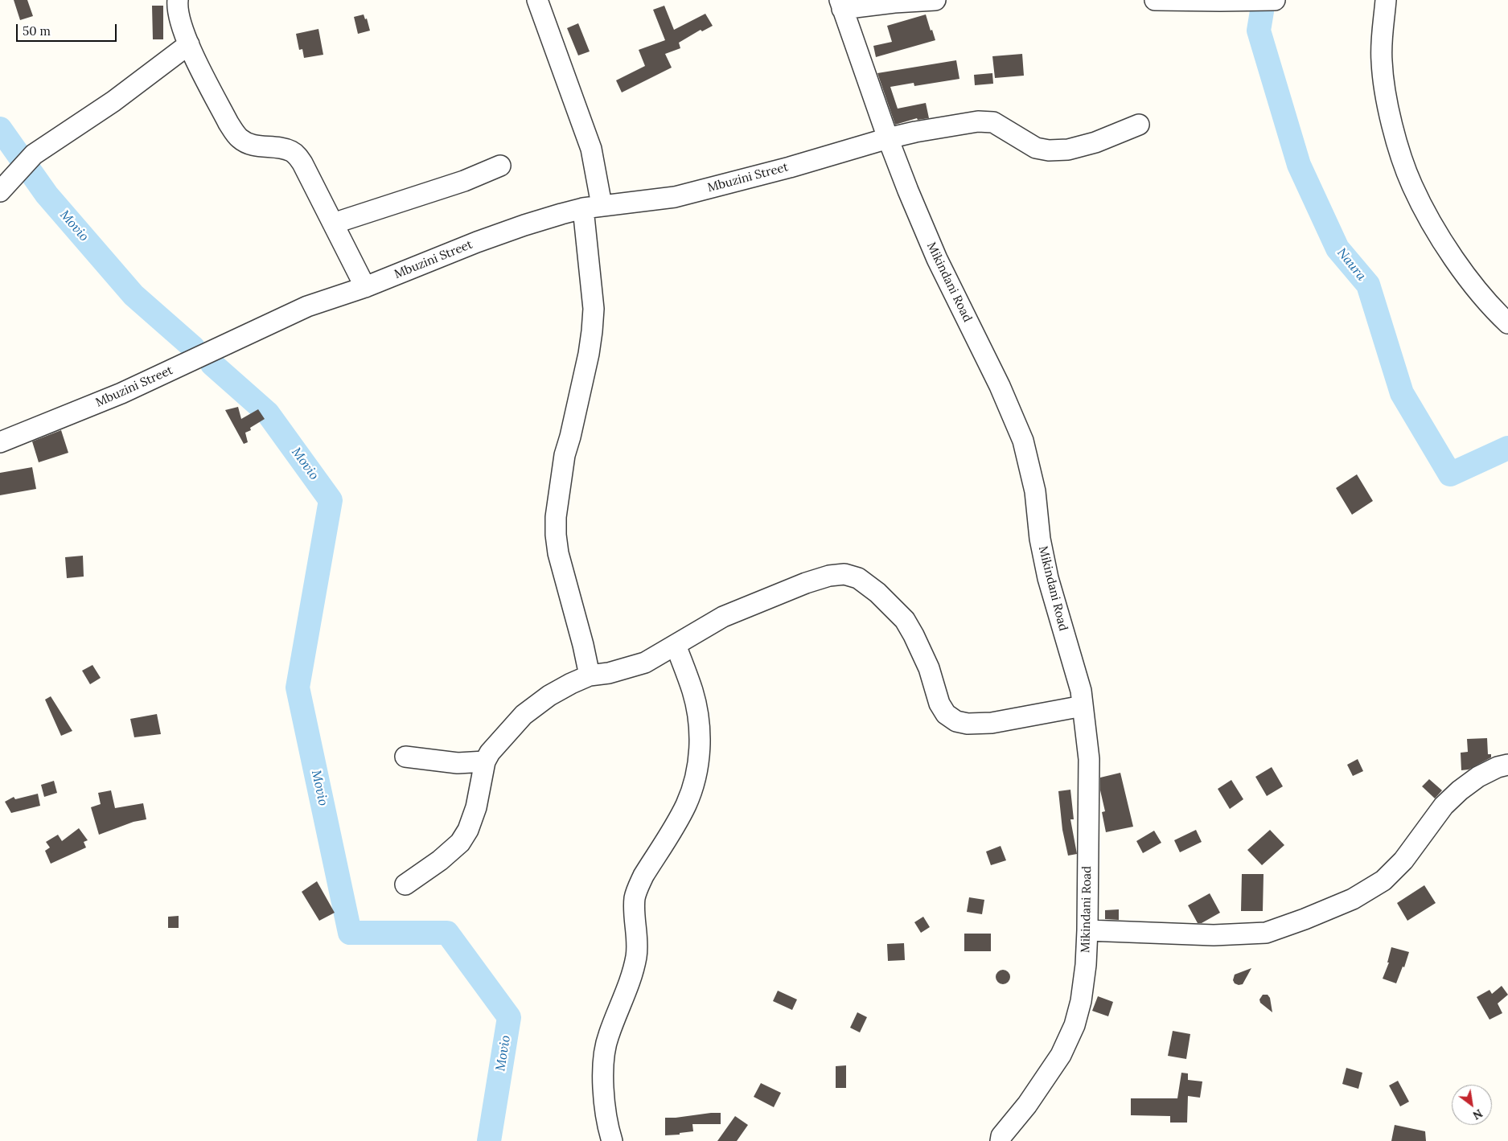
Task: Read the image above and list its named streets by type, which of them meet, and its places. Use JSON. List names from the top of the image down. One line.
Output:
{"streets":{"street":["Mbuzini Street","Mikindani Road"]},"crossings":[["Mbuzini Street","Mikindani Road"]],"water":["Movio","Naura"],"scale_bar":"50 m","north":"bottom right"}
